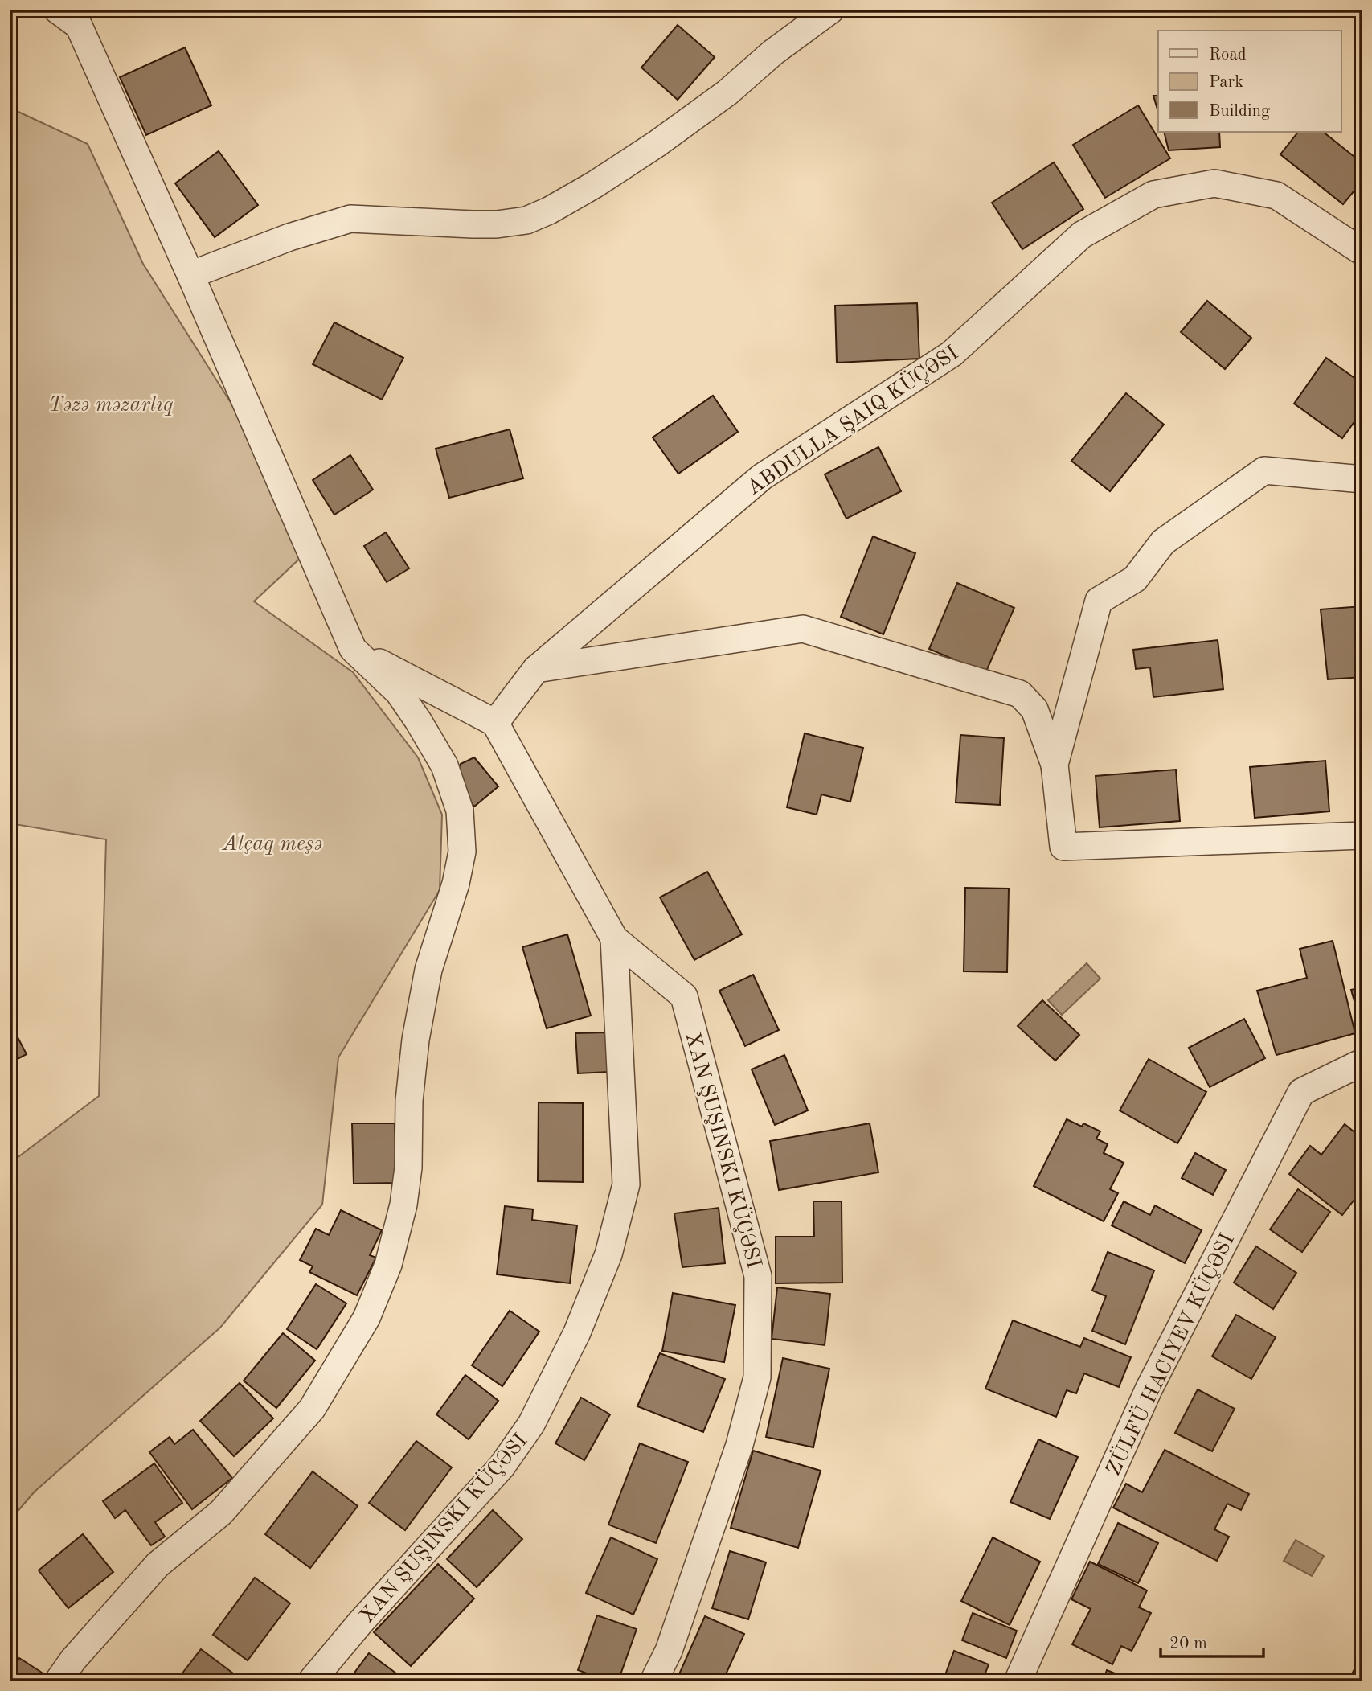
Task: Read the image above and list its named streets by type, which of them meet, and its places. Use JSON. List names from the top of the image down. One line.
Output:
{"streets":{"street":["ABDULLA ŞAIQ KÜÇƏSI","XAN ŞUŞINSKI KÜÇƏSI"]},"crossings":[["ABDULLA ŞAIQ KÜÇƏSI","XAN ŞUŞINSKI KÜÇƏSI"]],"parks":["Təzə məzarlıq","Alçaq meşə"],"legend":["Road","Park","Building"],"scale_bar":"20 m"}
